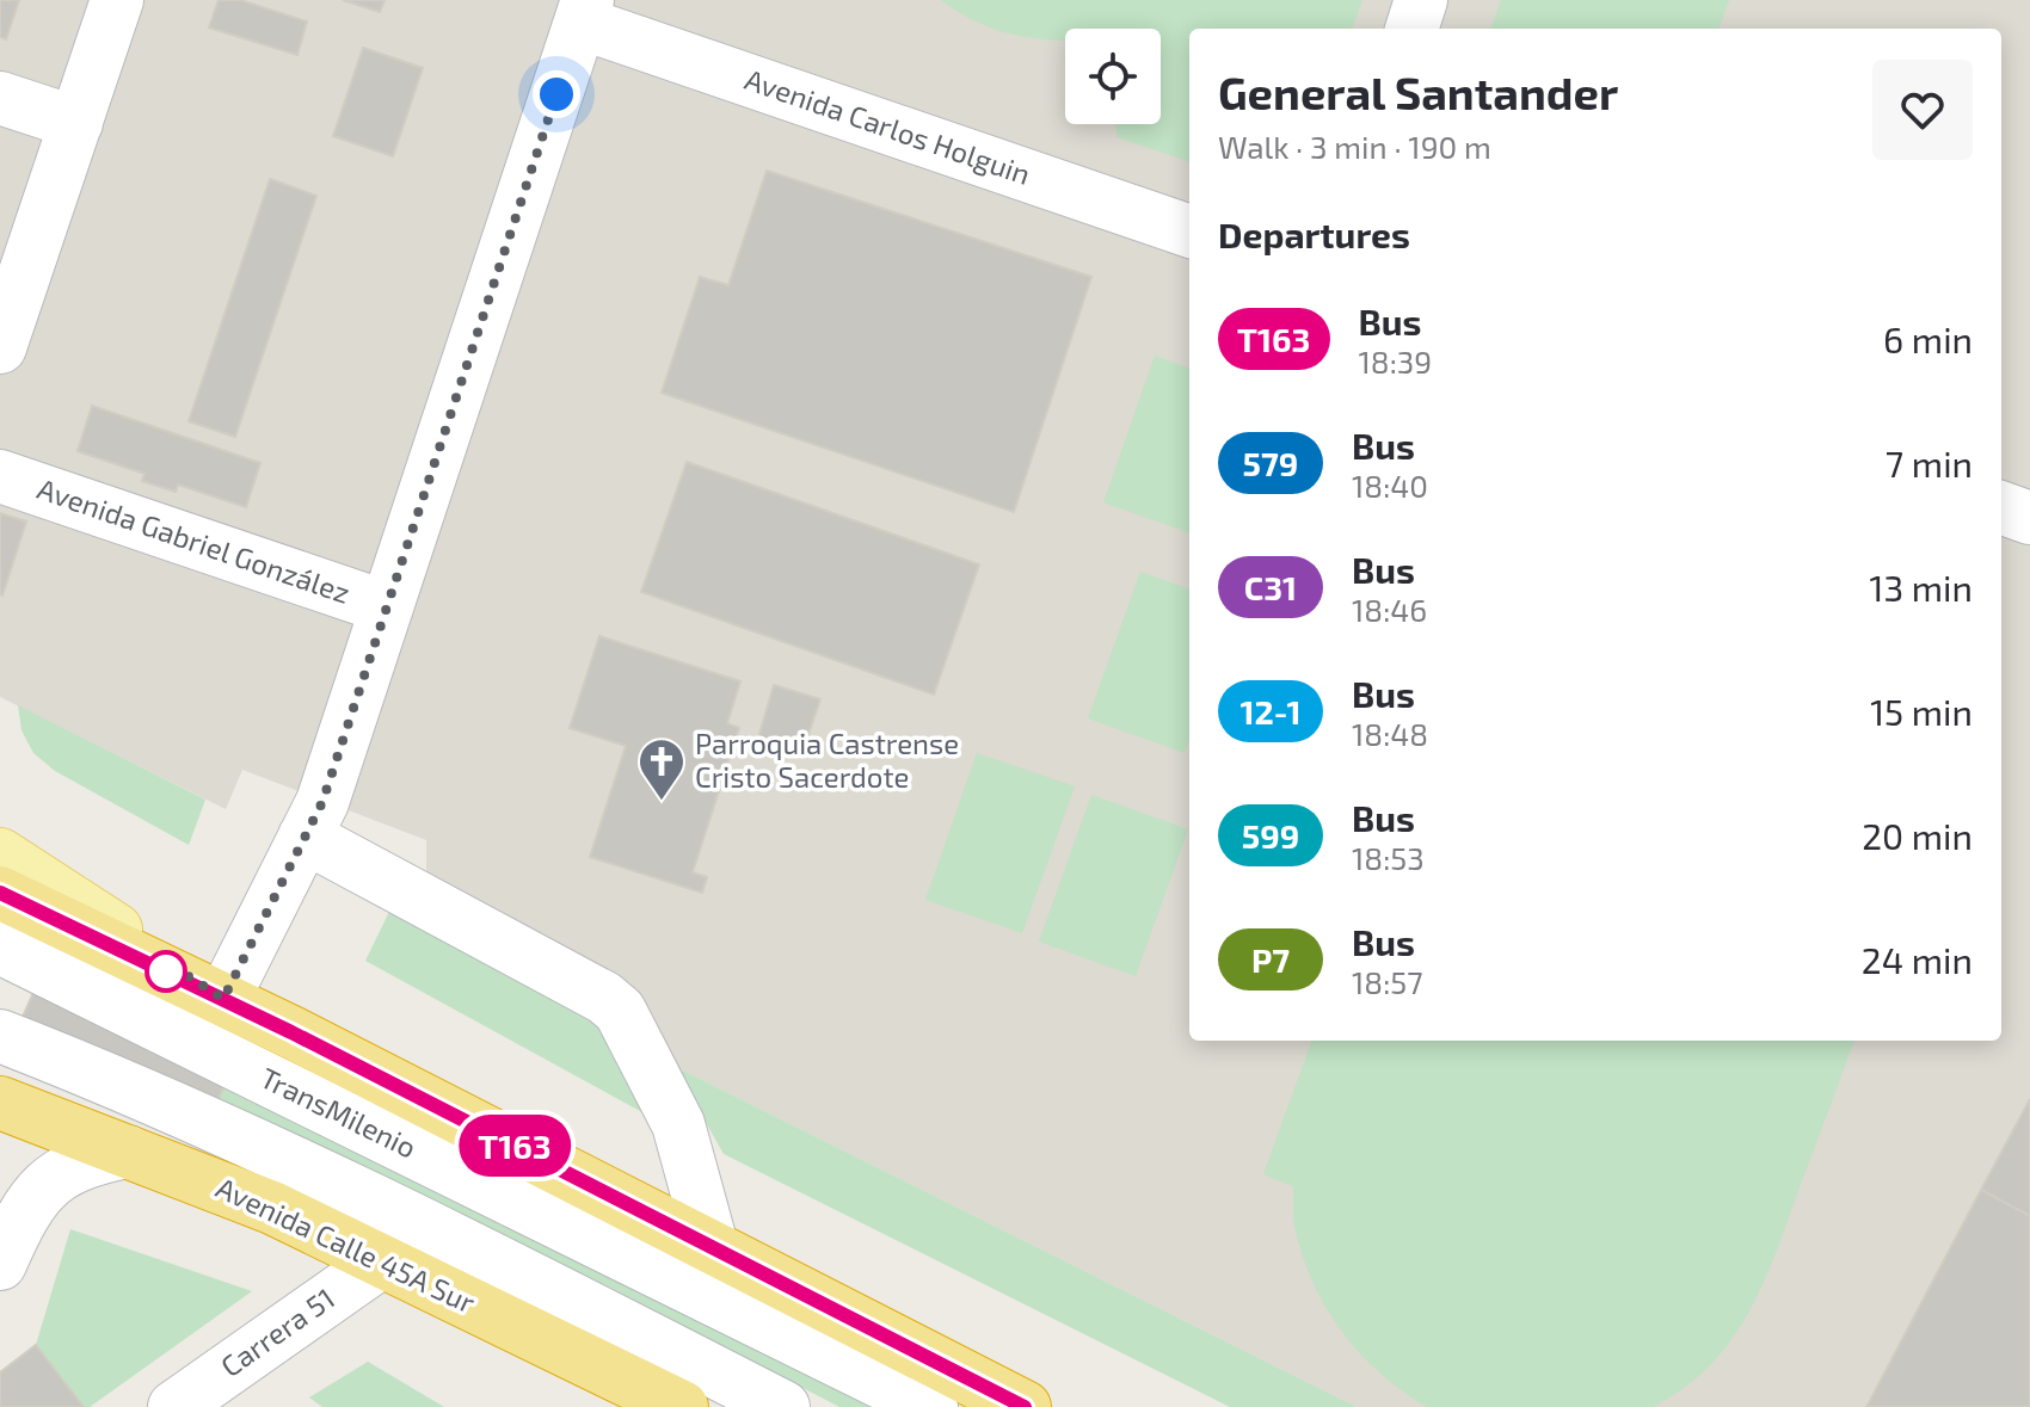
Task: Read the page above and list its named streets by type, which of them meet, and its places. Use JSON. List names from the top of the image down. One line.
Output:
{"streets":{"highway":["Avenida Calle 45A Sur"],"street":["Avenida Carlos Holguin","Avenida Gabriel González","TransMilenio","Carrera 51"]},"crossings":[["Avenida Calle 45A Sur","Carrera 51"]],"places":{"church":["Parroquia Castrense Cristo Sacerdote"]},"lines":["bus line T163"],"page":{"on_map":"T163","heading":[["General Santander","Walk · 3 min · 190 m"],"Departures"],"list":[{"mark":"T163","name":"Bus","note":"18:39","value":"6 min"},{"mark":"579","name":"Bus","note":"18:40","value":"7 min"},{"mark":"C31","name":"Bus","note":"18:46","value":"13 min"},{"mark":"12-1","name":"Bus","note":"18:48","value":"15 min"},{"mark":"599","name":"Bus","note":"18:53","value":"20 min"},{"mark":"P7","name":"Bus","note":"18:57","value":"24 min"}]}}
